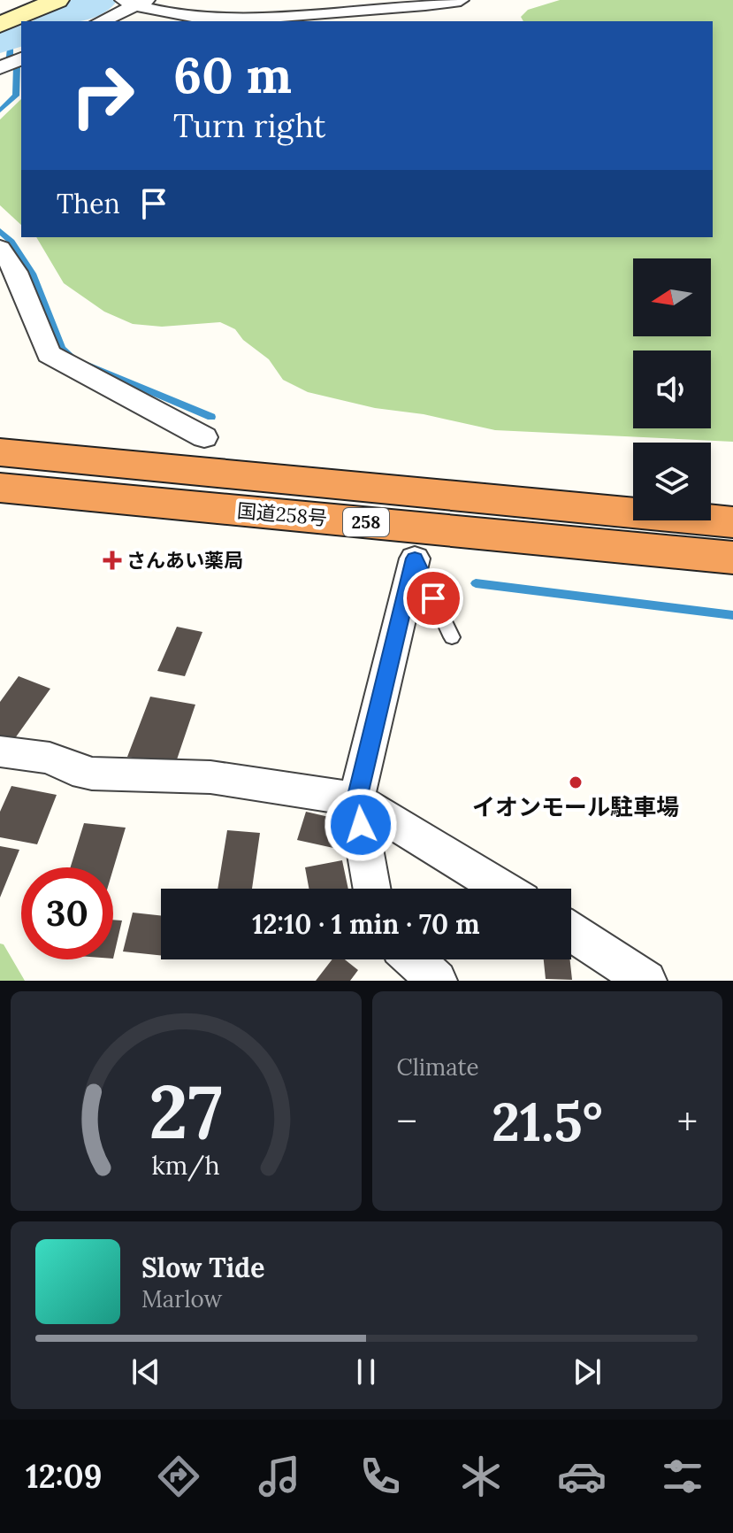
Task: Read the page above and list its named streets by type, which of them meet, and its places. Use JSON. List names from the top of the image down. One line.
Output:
{"streets":{"highway":["国道258号","258"]},"places":{"health":["さんあい薬局"],"other":["イオンモール駐車場"]},"north":"left","page":{"turn":["60 m","Turn right"],"then":"Then","limit":"30","trip":"12:10 · 1 min · 70 m","tile":"Climate","heat":["−","21.5°","+"],"song":["Slow Tide","Marlow"],"tabs":"12:09","gauge":["27","km/h"]}}
